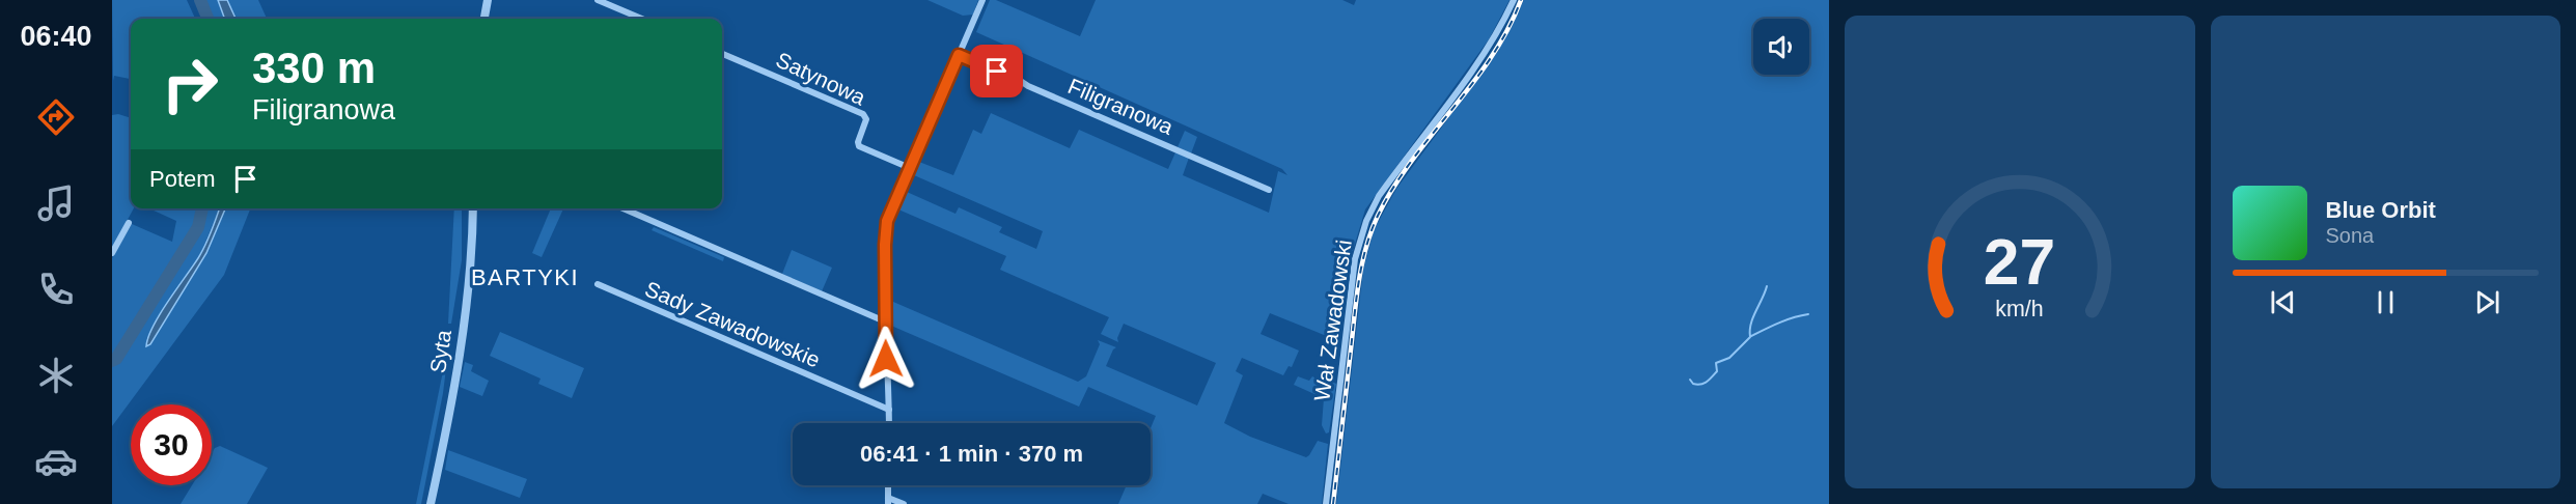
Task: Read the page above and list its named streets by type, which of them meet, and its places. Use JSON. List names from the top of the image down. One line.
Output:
{"streets":{"street":["Satynowa","Filigranowa","Wał Zawadowski","Sady Zawadowskie","Syta"]},"districts":["BARTYKI"],"page":{"tabs":"06:40","turn":["330 m","Filigranowa"],"then":"Potem","song":["Blue Orbit","Sona"],"limit":"30","trip":"06:41 · 1 min · 370 m","gauge":["27","km/h"]}}
